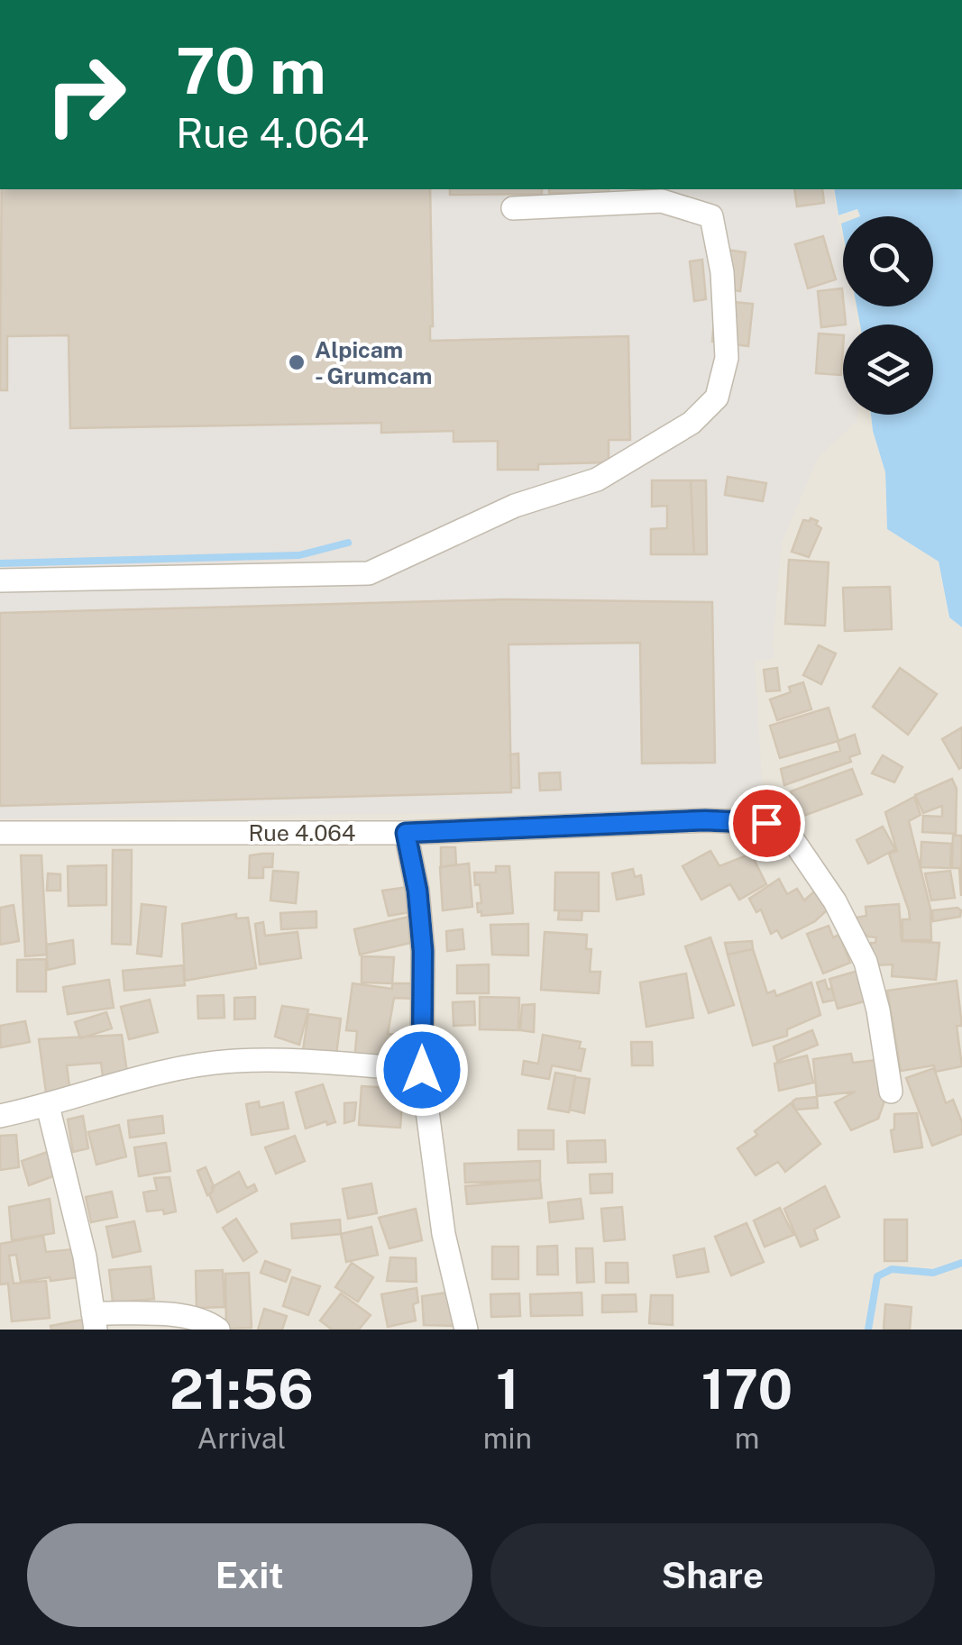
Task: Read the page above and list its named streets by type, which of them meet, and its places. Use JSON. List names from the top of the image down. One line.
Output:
{"streets":{"street":["Rue 4.064"]},"places":["Alpicam - Grumcam"],"page":{"turn":["70 m","Rue 4.064"],"eta":["21:56","Arrival","1","min","170","m"],"buttons":["Exit","Share"]}}
